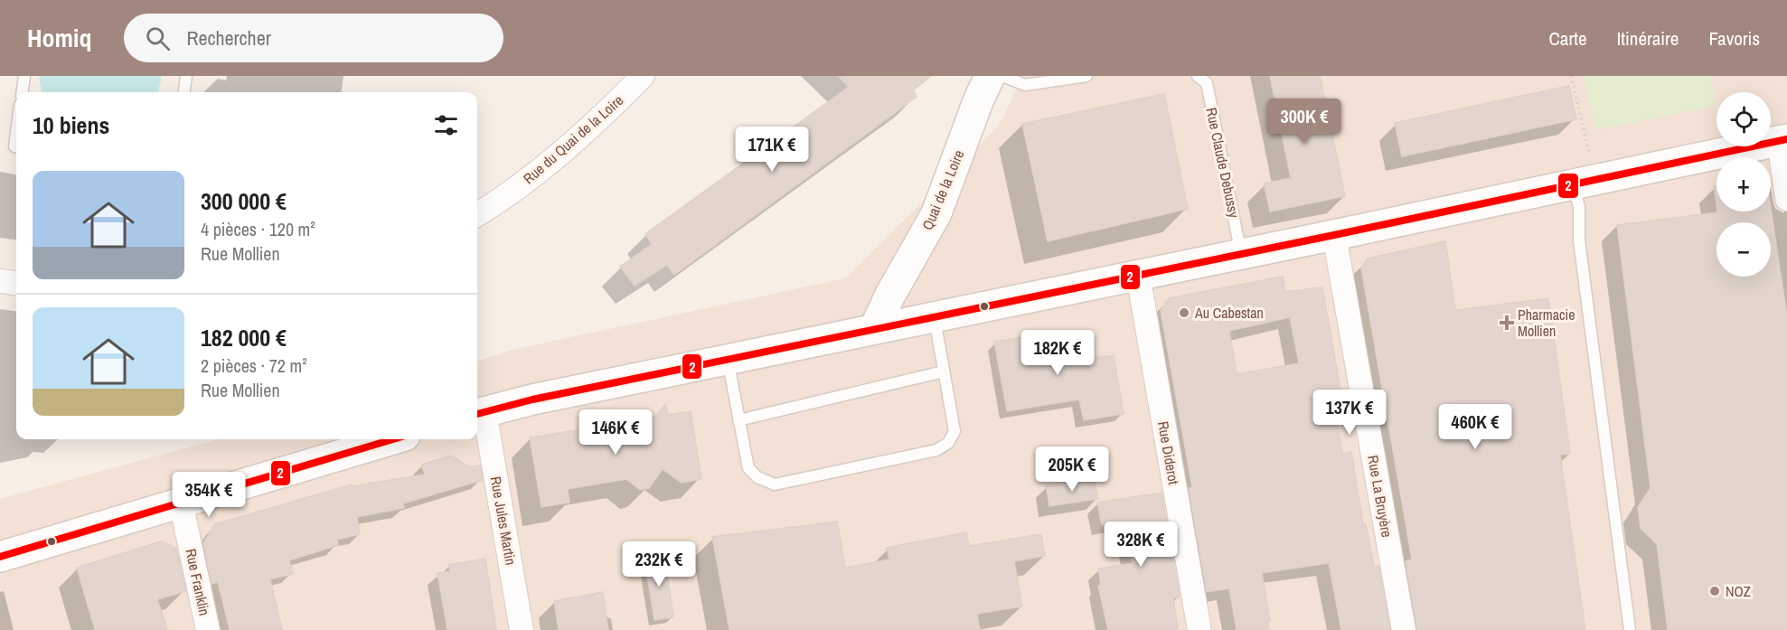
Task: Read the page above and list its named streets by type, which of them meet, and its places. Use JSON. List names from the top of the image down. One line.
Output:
{"streets":{"street":["Rue du Quai de la Loire","Quai de la Loire","Rue Diderot","Rue La Bruyère","Rue Jules Martin","Rue Franklin"],"lane":["Rue Claude Debussy"]},"places":{"other":["Au Cabestan","NOZ"],"health":["Pharmacie Mollien"]},"lines":["transit line 2"],"page":{"header":"Homiq","search":"Rechercher","nav":["Carte","Itinéraire","Favoris"],"map_buttons":["+","−"],"heading":"10 biens","price":["300K €","171K €","182K €","137K €","460K €","146K €","205K €","354K €","328K €","232K €"],"list":[{"name":"300 000 €","note":"4 pièces · 120 m² · Rue Mollien"},{"name":"182 000 €","note":"2 pièces · 72 m² · Rue Mollien"}]}}
